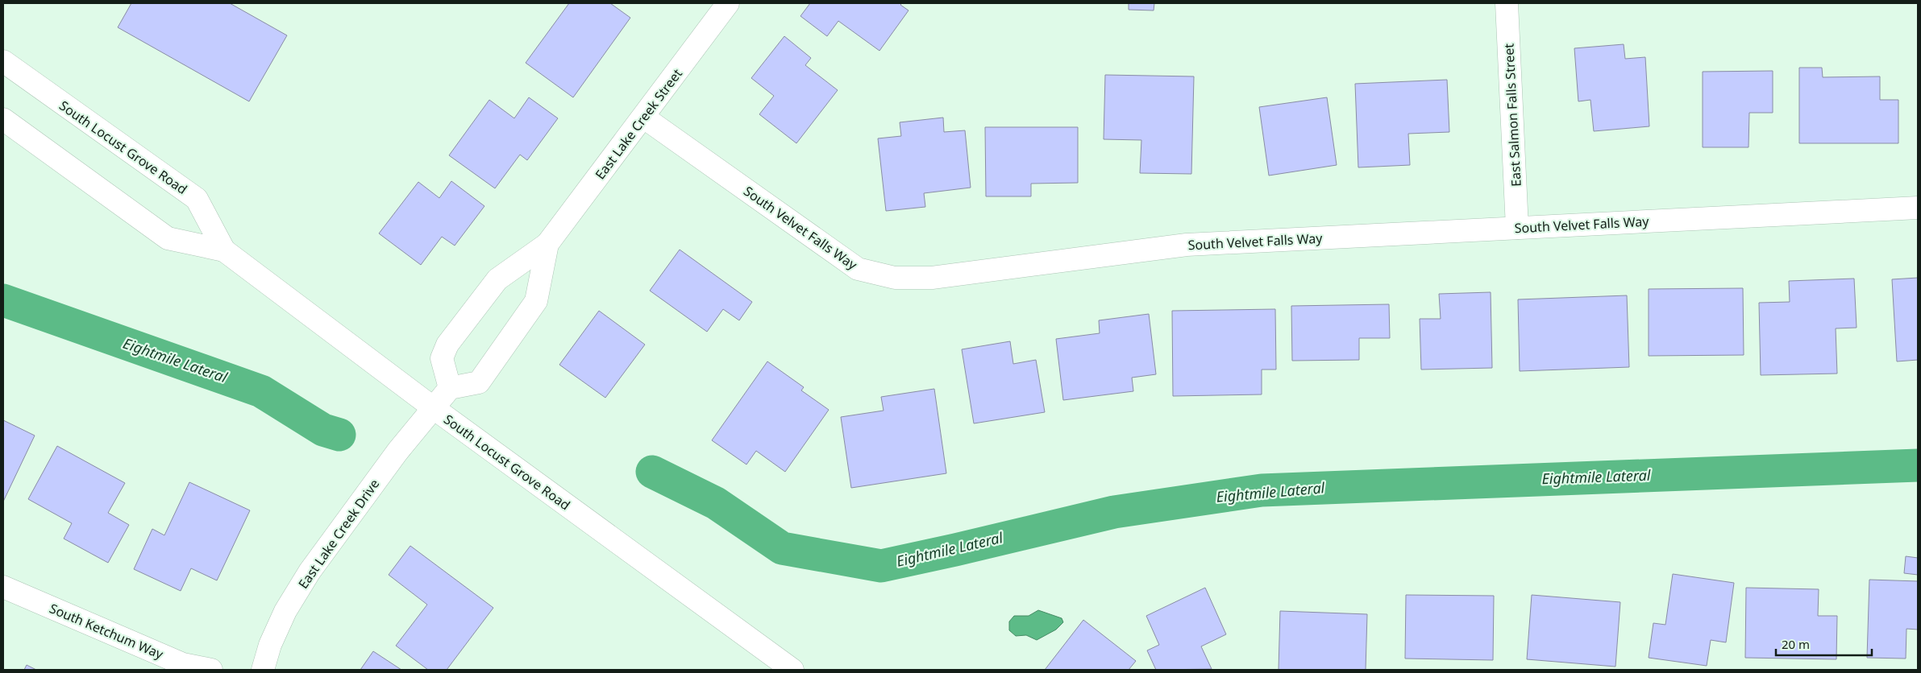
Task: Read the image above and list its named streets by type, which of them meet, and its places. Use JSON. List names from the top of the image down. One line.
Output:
{"streets":{"street":["East Salmon Falls Street","East Lake Creek Street","South Locust Grove Road","South Velvet Falls Way","East Lake Creek Drive","South Ketchum Way"]},"crossings":[["East Salmon Falls Street","South Velvet Falls Way"],["East Lake Creek Street","South Velvet Falls Way"],["South Locust Grove Road","East Lake Creek Drive"]],"water":["Eightmile Lateral"],"scale_bar":"20 m"}
